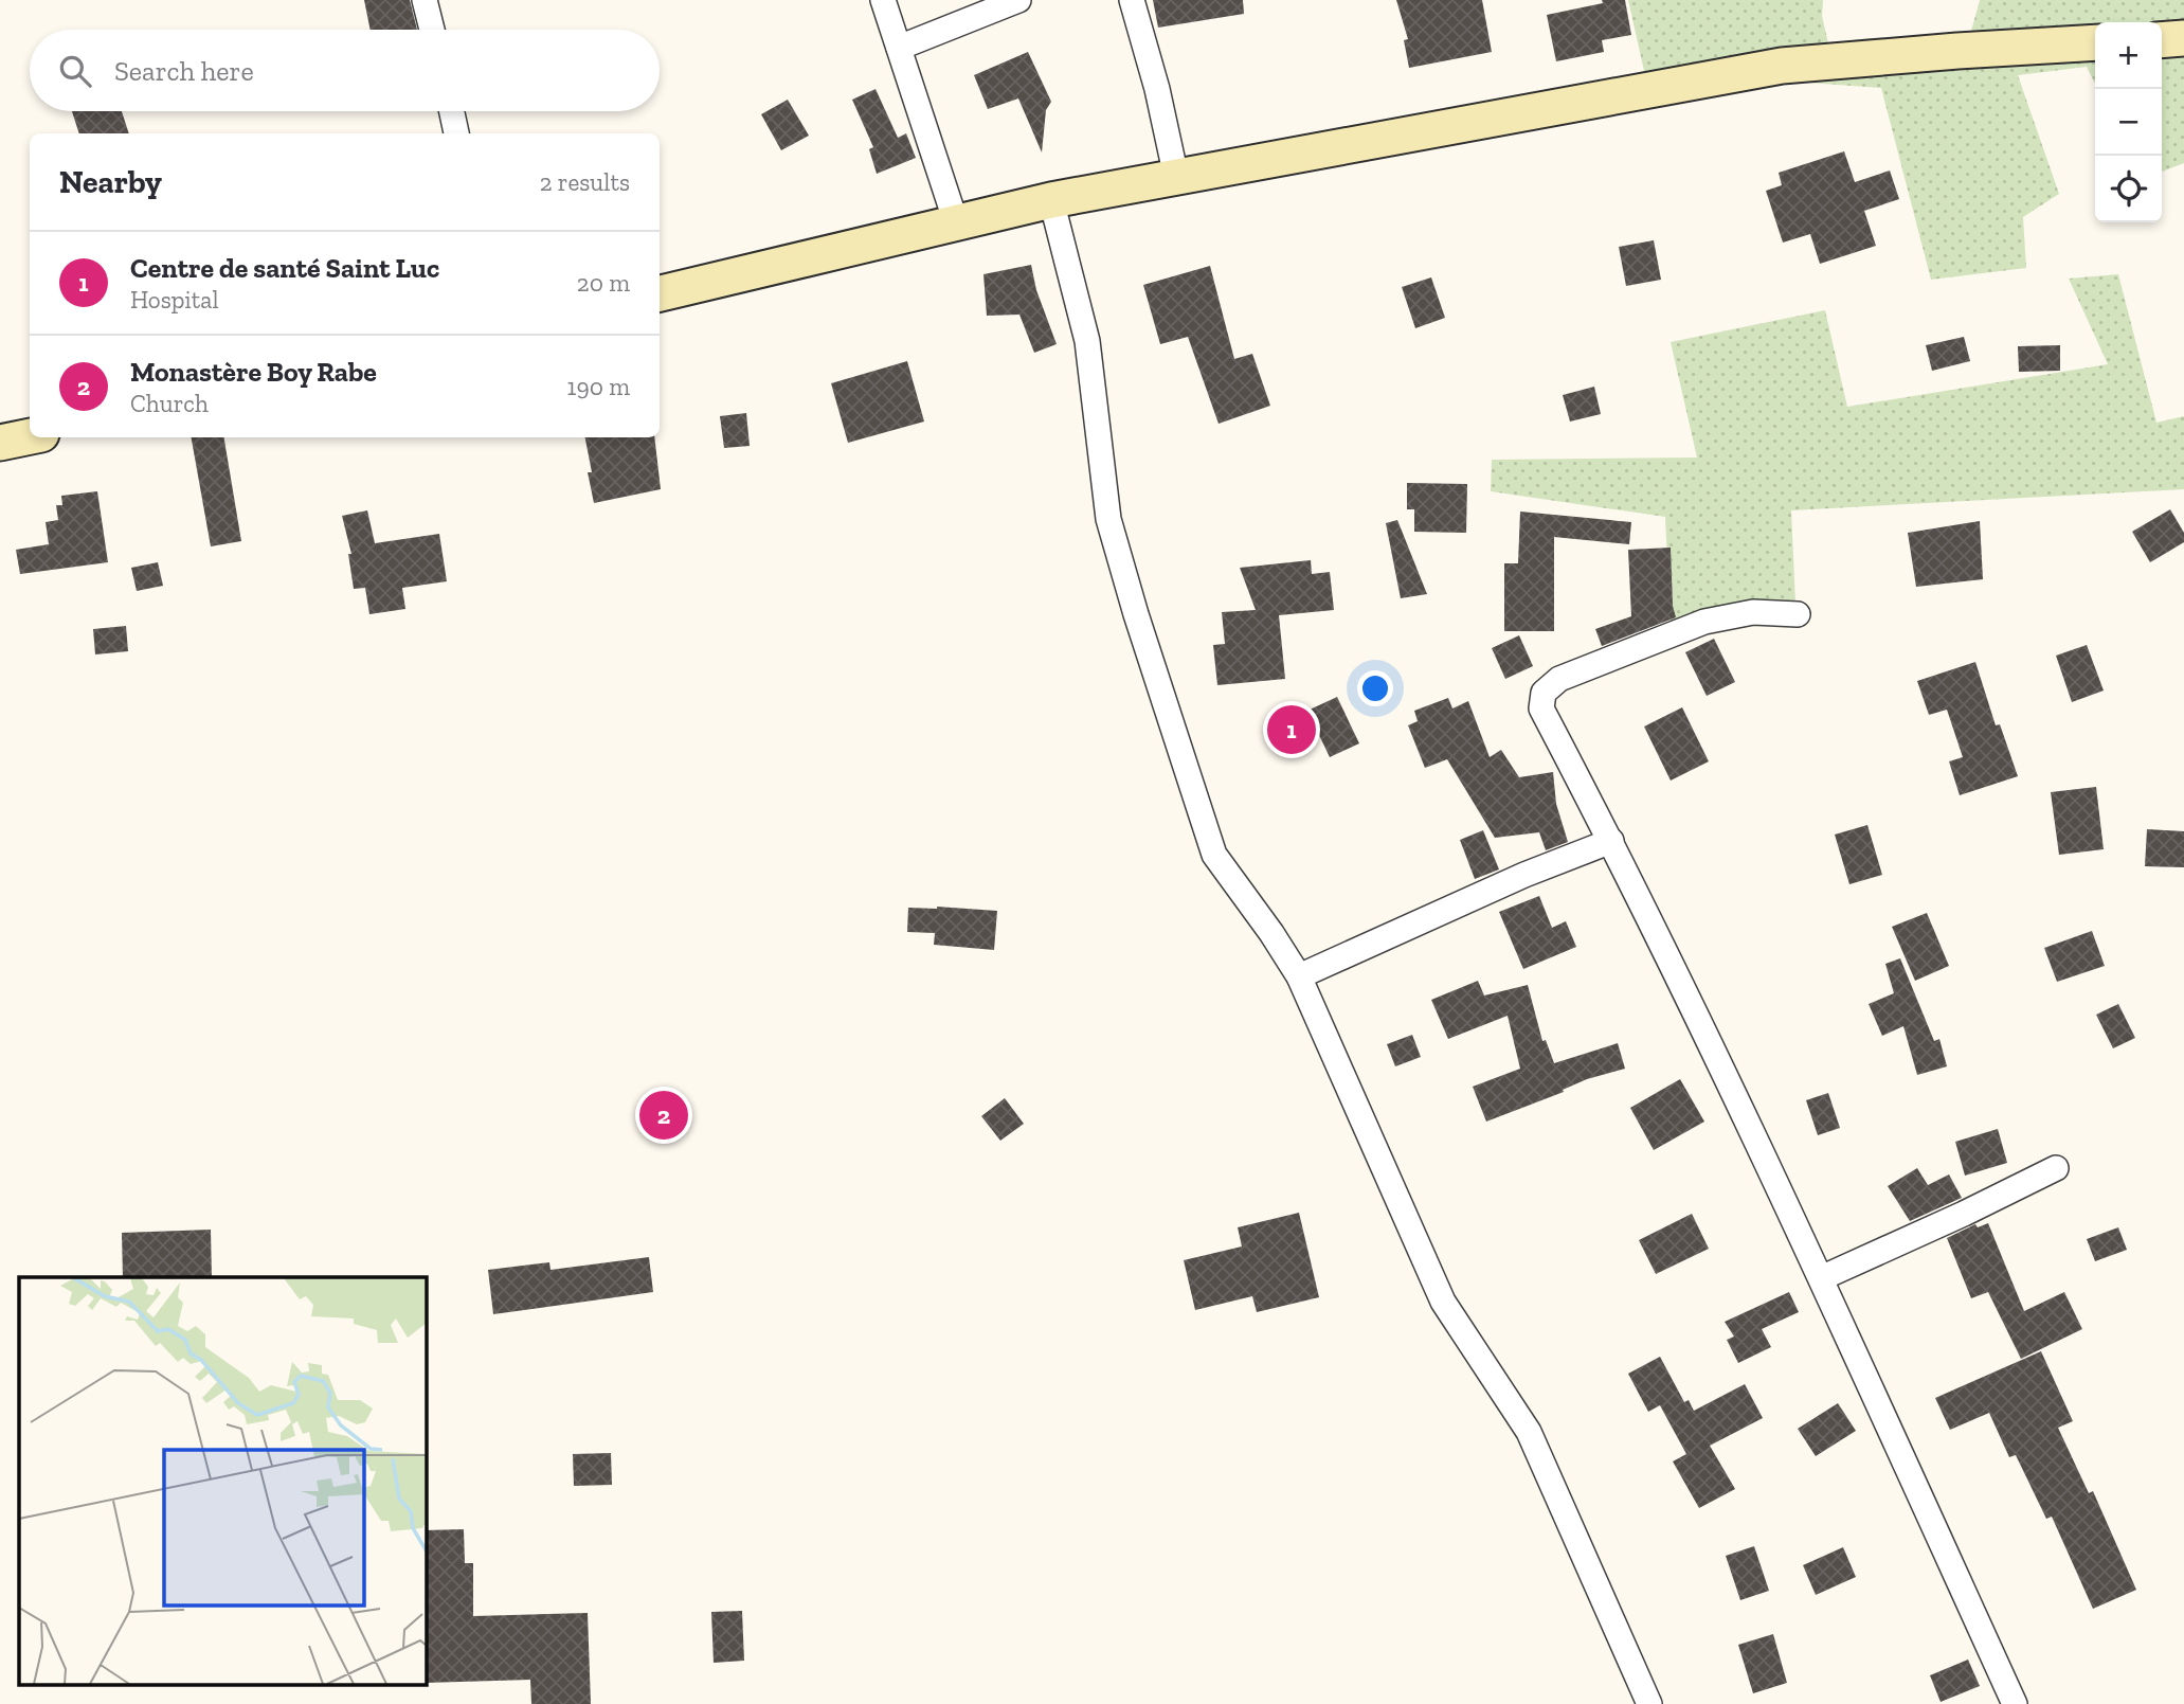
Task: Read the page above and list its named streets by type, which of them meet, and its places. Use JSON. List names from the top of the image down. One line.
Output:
{"page":{"map_buttons":["+","−"],"search":"Search here","heading":["Nearby","2 results"],"list":[{"mark":"1","name":"Centre de santé Saint Luc","note":"Hospital","value":"20 m"},{"mark":"2","name":"Monastère Boy Rabe","note":"Church","value":"190 m"}],"pins":["1","2"]}}
